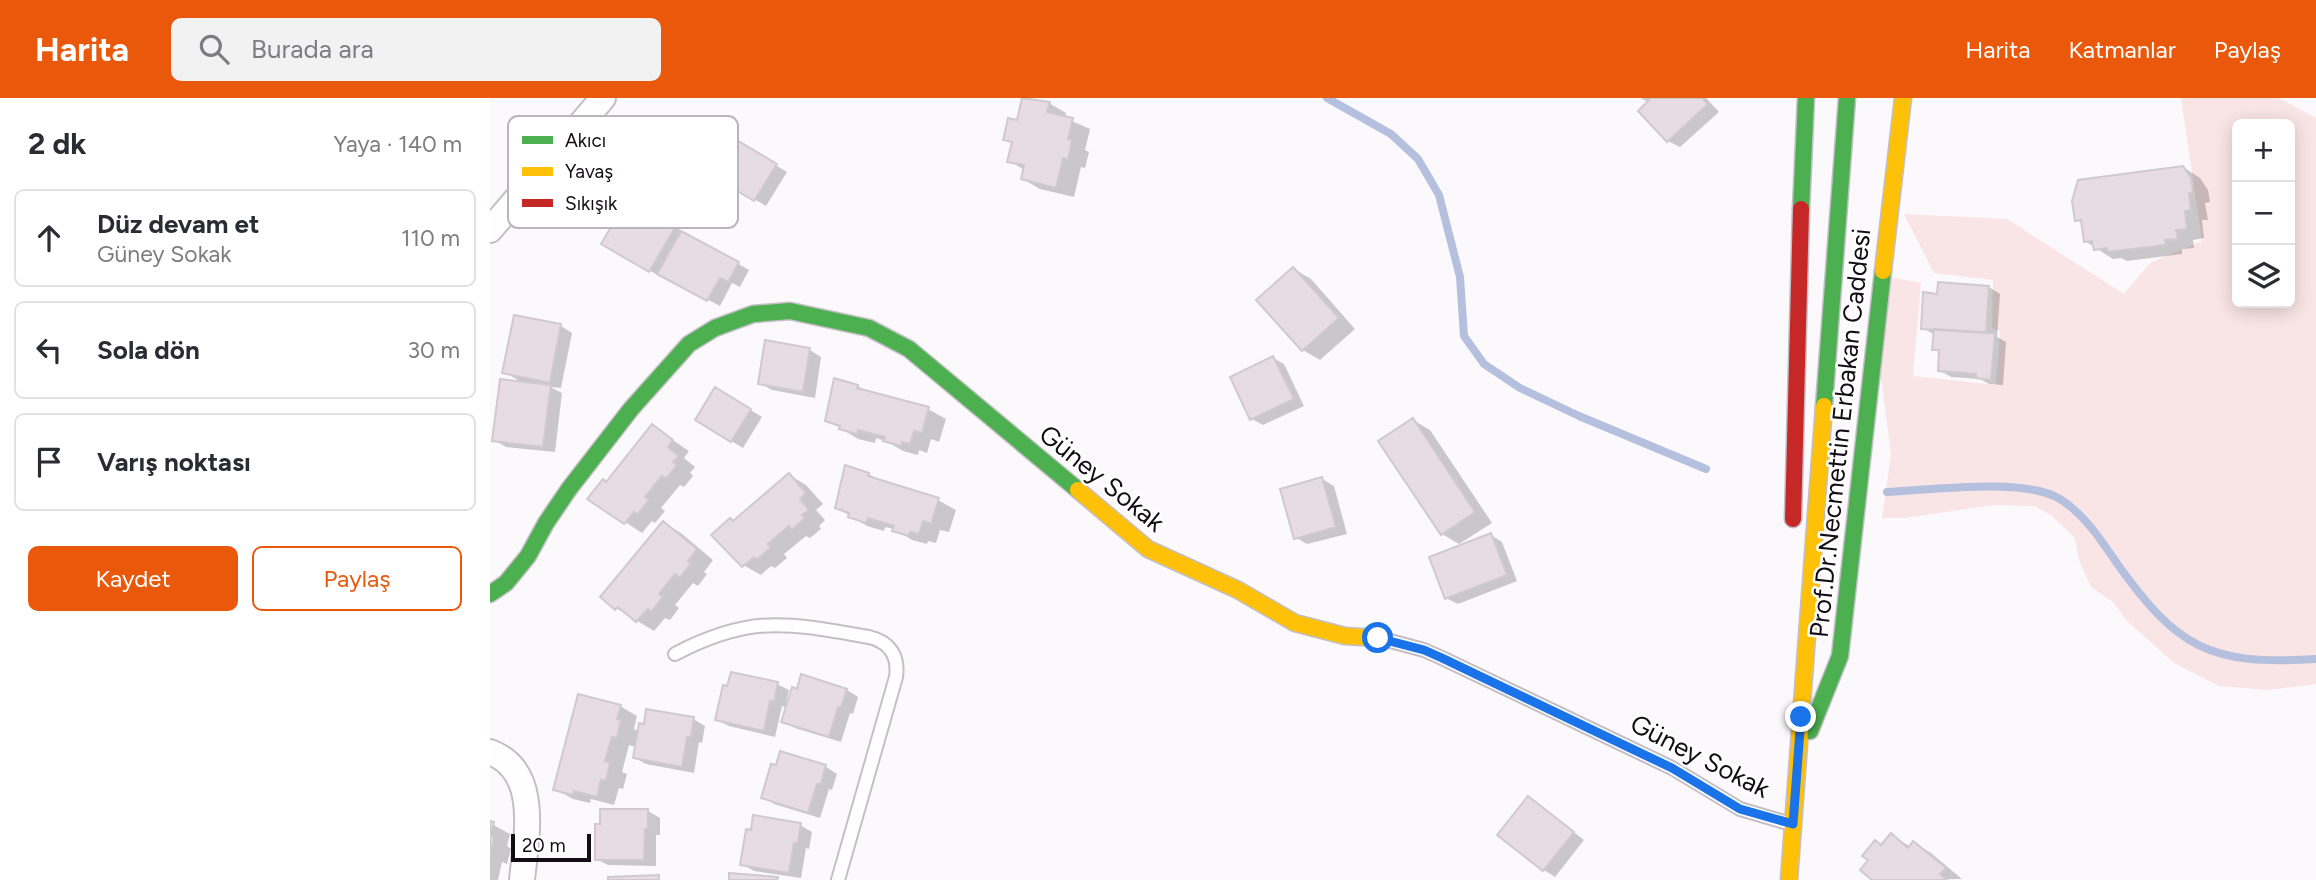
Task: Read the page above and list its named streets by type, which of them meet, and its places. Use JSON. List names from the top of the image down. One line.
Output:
{"streets":{"main road":["Prof.Dr.Necmettin Erbakan Caddesi","Güney Sokak"]},"crossings":[["Prof.Dr.Necmettin Erbakan Caddesi","Güney Sokak"]],"legend":["Akıcı","Yavaş","Sıkışık"],"scale_bar":"20 m","page":{"header":"Harita","search":"Burada ara","nav":["Harita","Katmanlar","Paylaş"],"heading":["2 dk","Yaya · 140 m"],"map_buttons":["+","−"],"list":[["Düz devam et","Güney Sokak","110 m"],["Sola dön","30 m"],"Varış noktası"],"buttons":["Kaydet","Paylaş"],"scale":"20 m"}}
